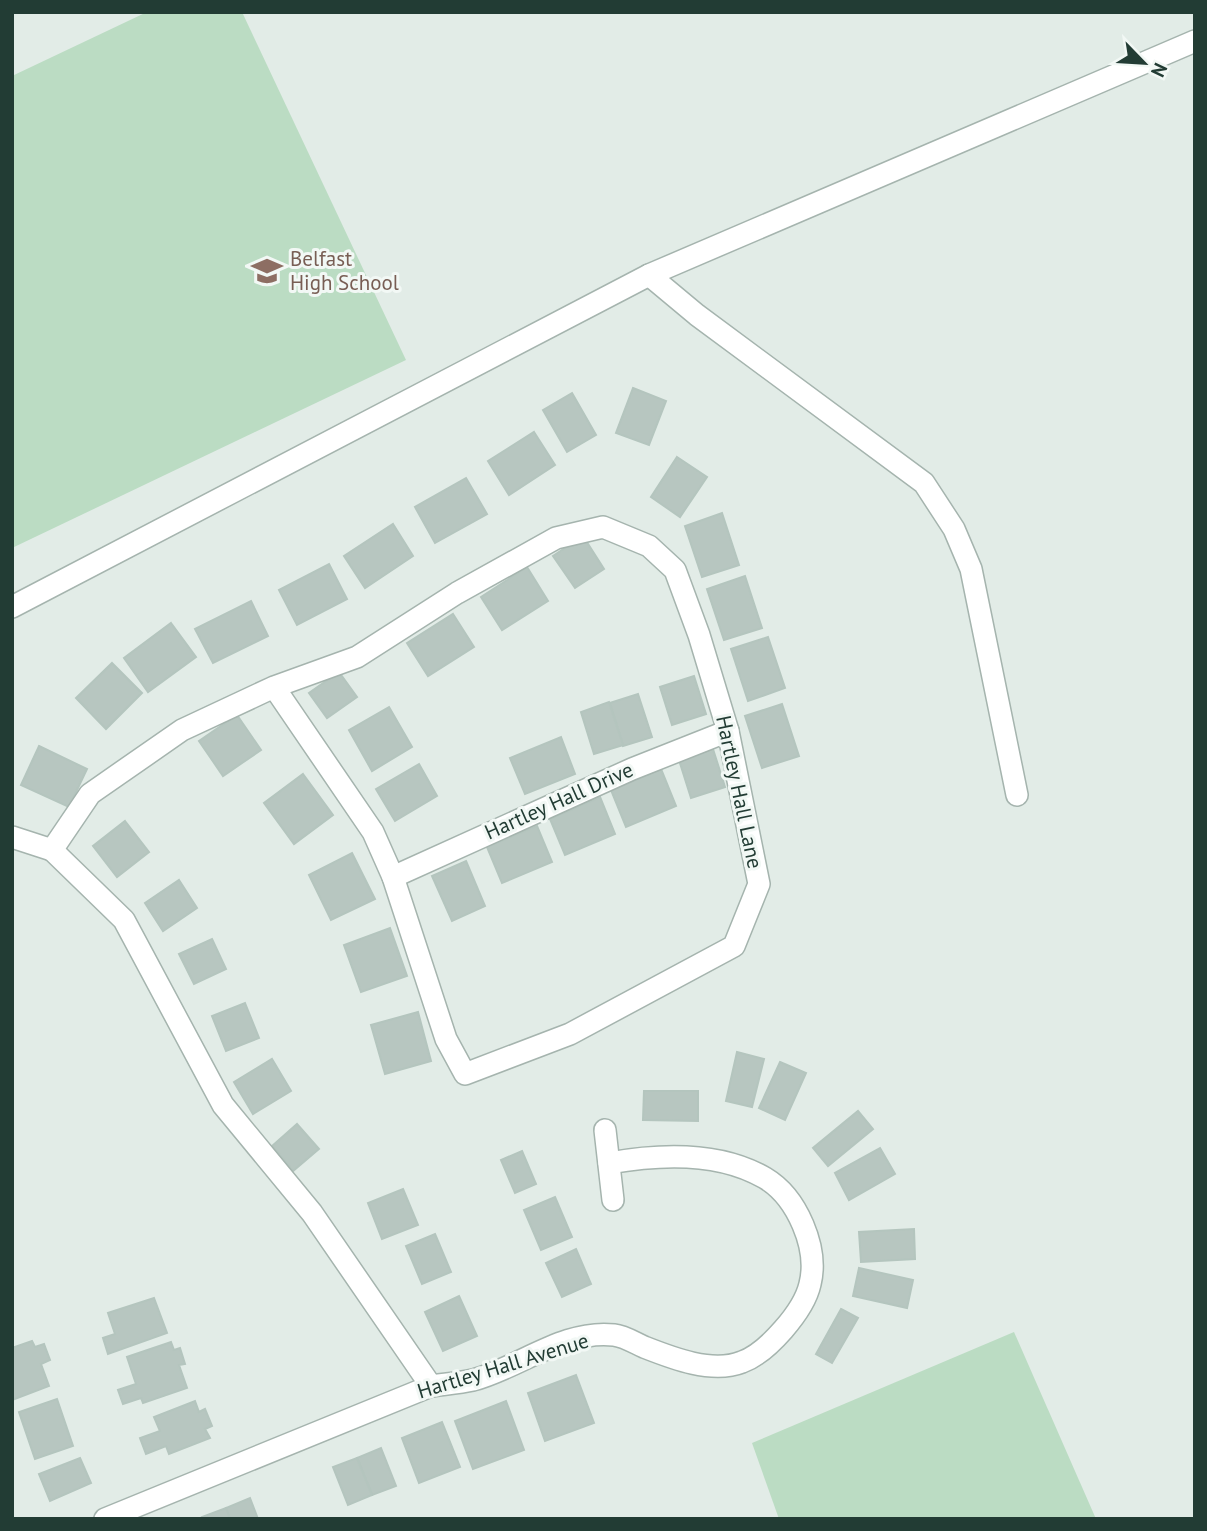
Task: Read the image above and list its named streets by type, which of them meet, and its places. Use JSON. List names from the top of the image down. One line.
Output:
{"streets":{"street":["Hartley Hall Lane","Hartley Hall Drive","Hartley Hall Avenue"]},"crossings":[["Hartley Hall Lane","Hartley Hall Drive"]],"places":{"school or university":["Belfast High School"]},"north":"bottom right"}
